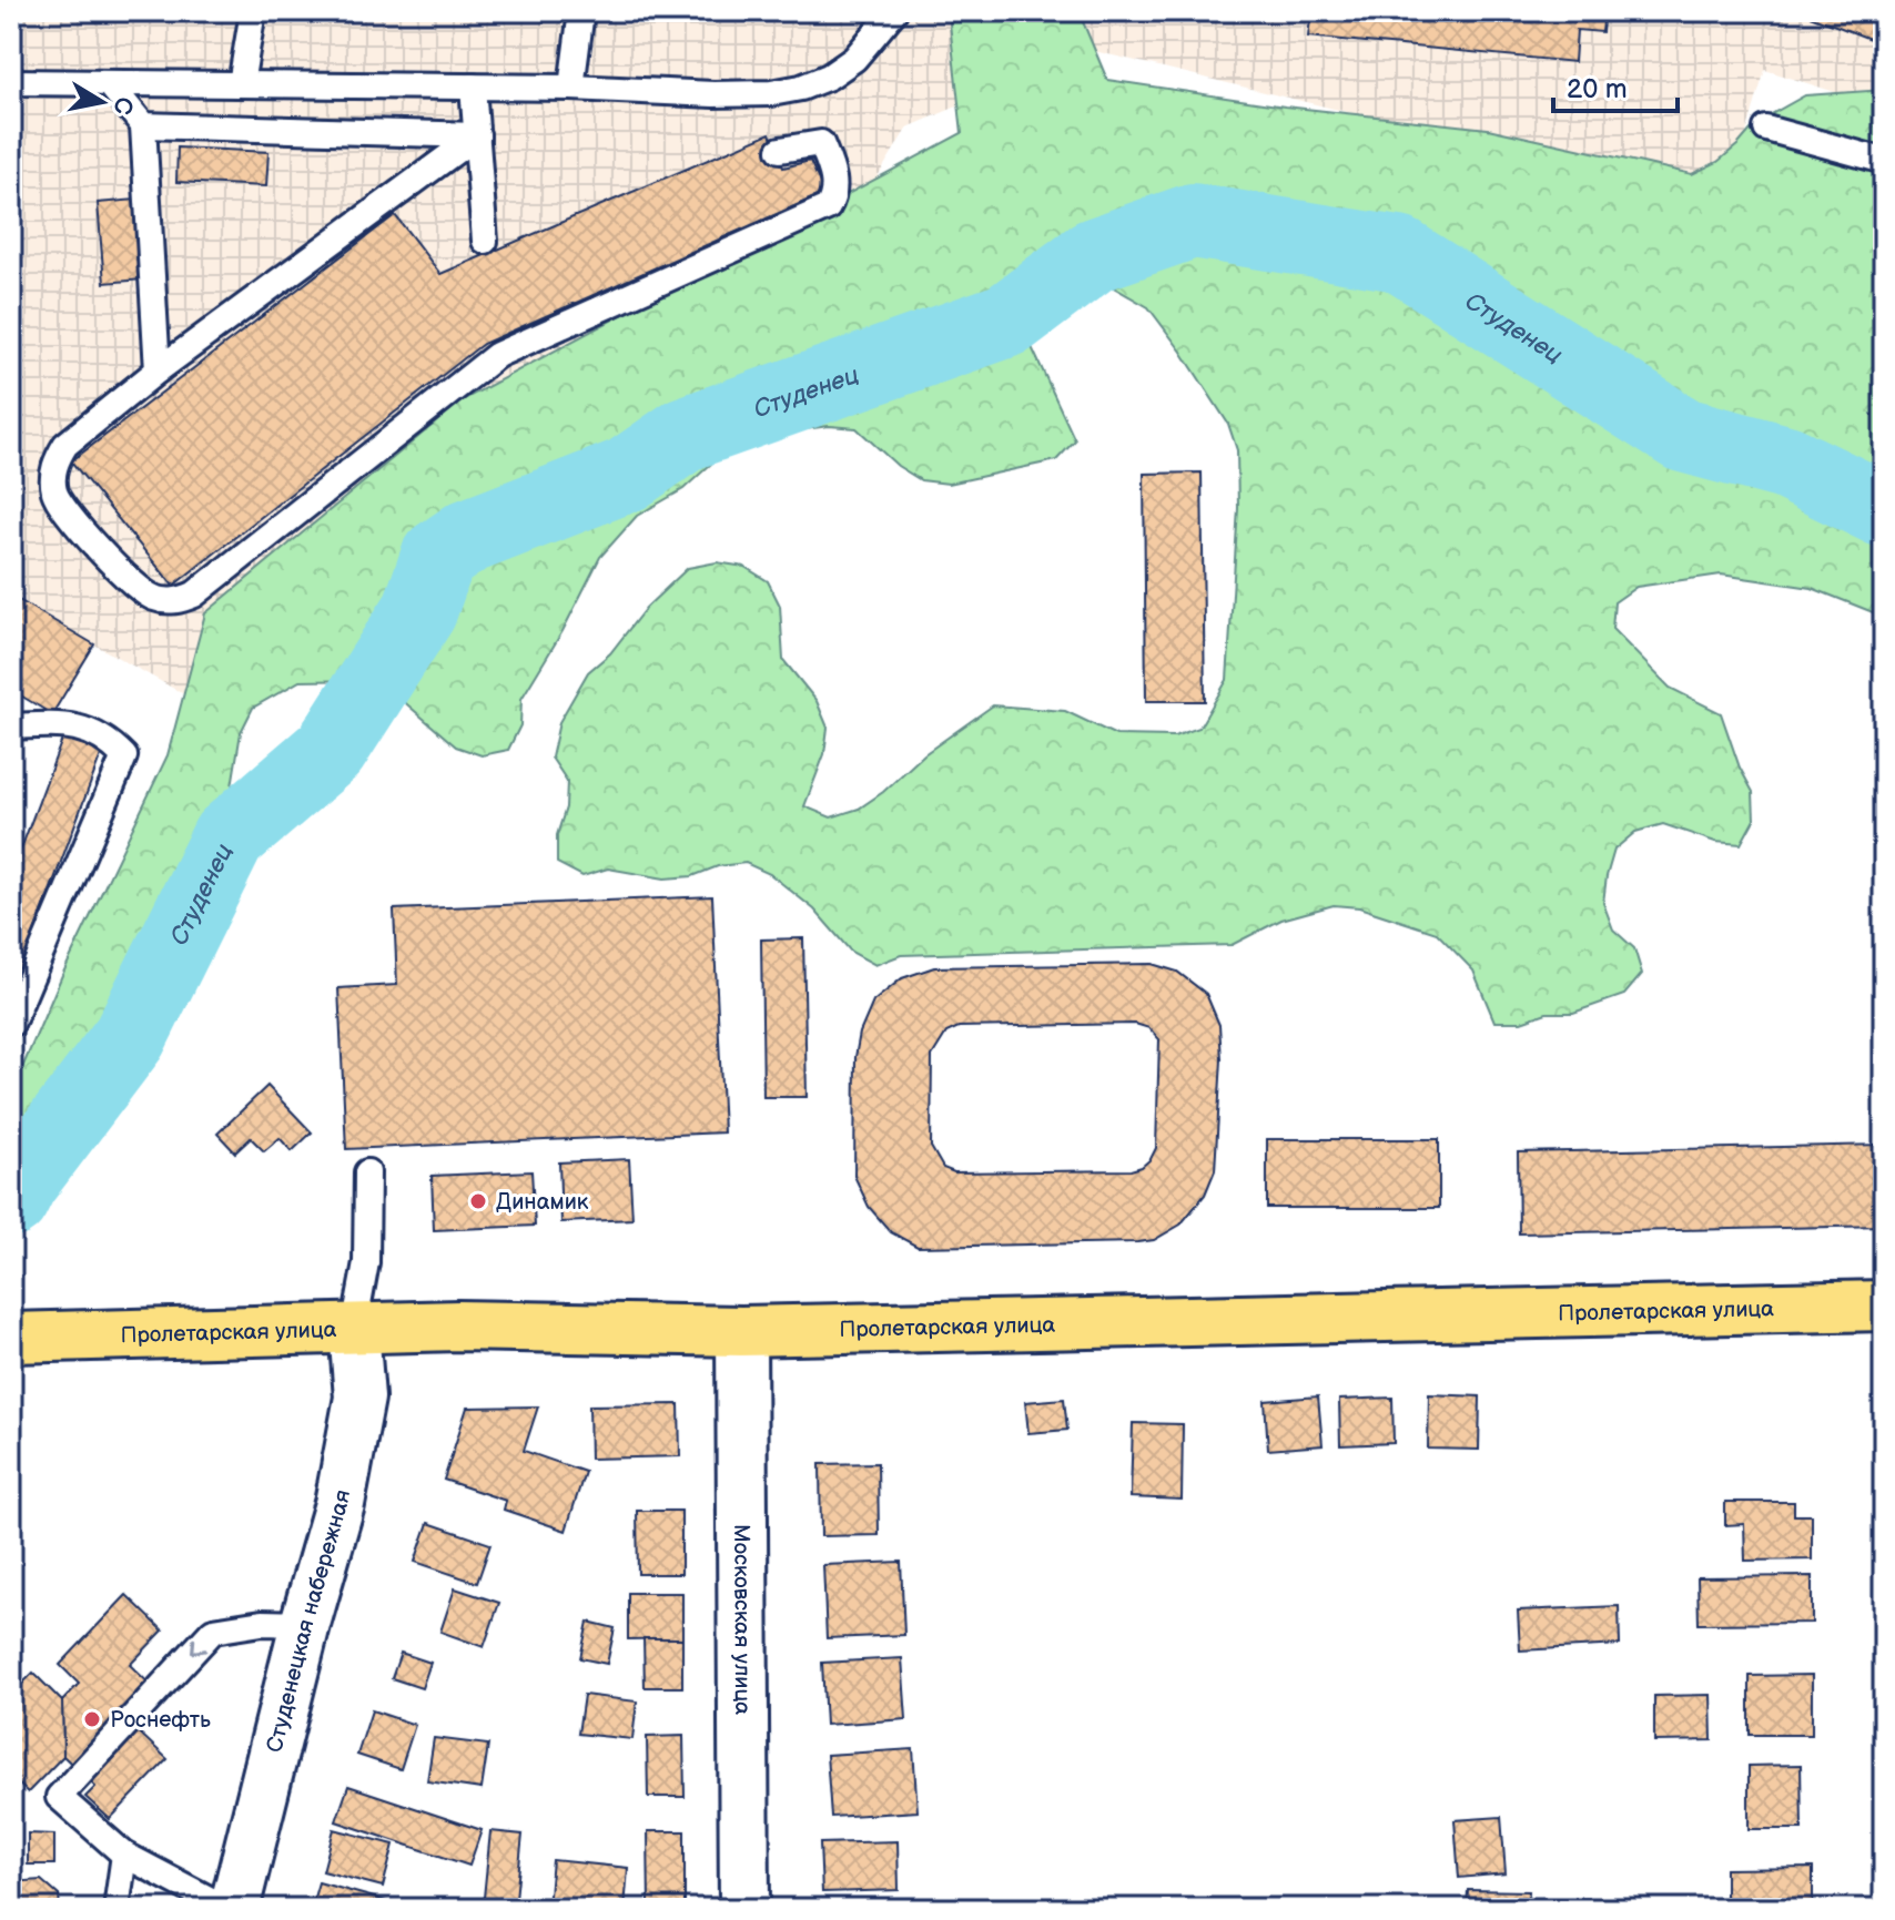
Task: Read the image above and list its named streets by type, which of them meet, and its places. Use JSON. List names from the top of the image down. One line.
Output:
{"streets":{"main road":["Пролетарская улица"],"street":["Студенецкая набережная","Московская улица"]},"crossings":[["Пролетарская улица","Студенецкая набережная"],["Пролетарская улица","Московская улица"]],"water":["Студенец"],"places":["Динамик","Роснефть"],"scale_bar":"20 m","north":"right"}
